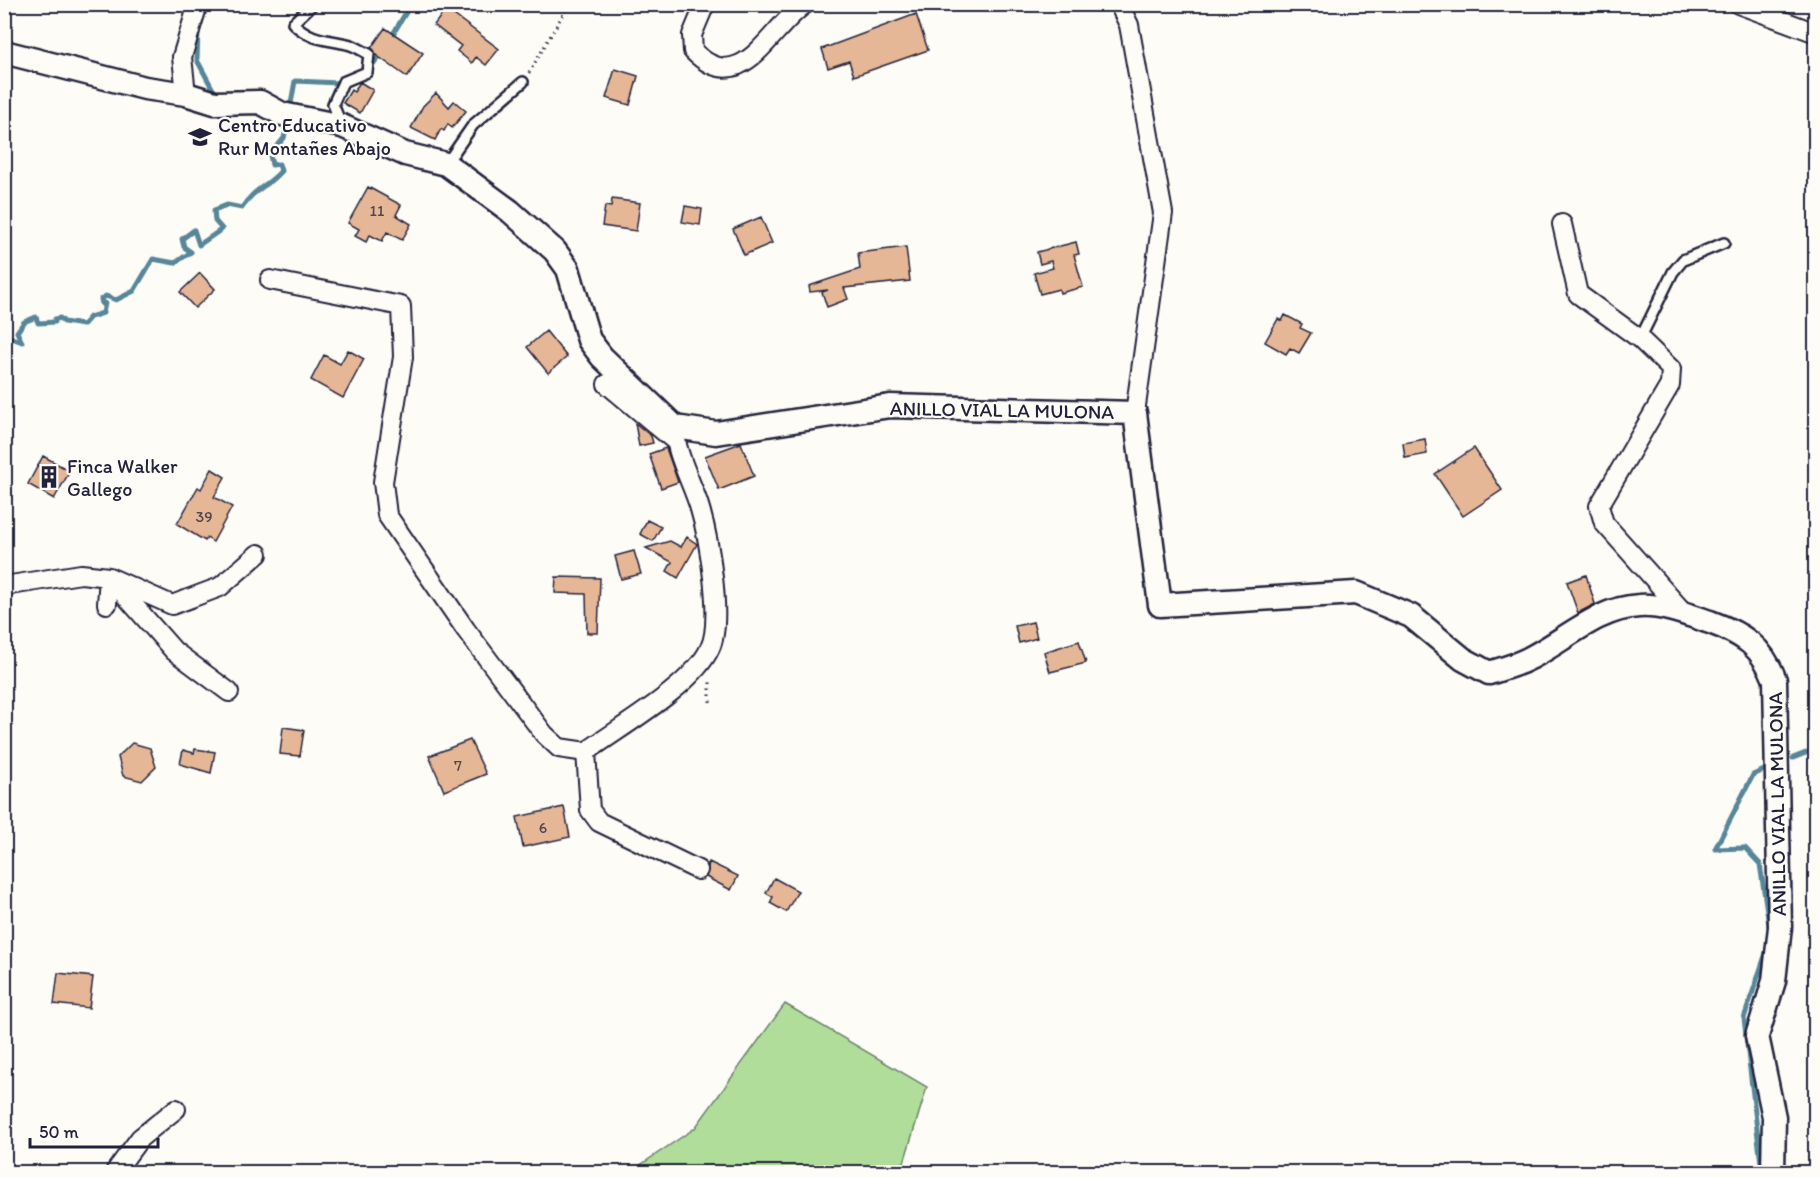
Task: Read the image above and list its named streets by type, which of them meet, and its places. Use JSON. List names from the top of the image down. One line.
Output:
{"streets":{"street":["ANILLO VIAL LA MULONA"]},"places":{"school or university":["Centro Educativo Rur Montañes Abajo"],"building":["Finca Walker Gallego"]},"house_numbers":["11","39","7","6"],"scale_bar":"50 m"}
